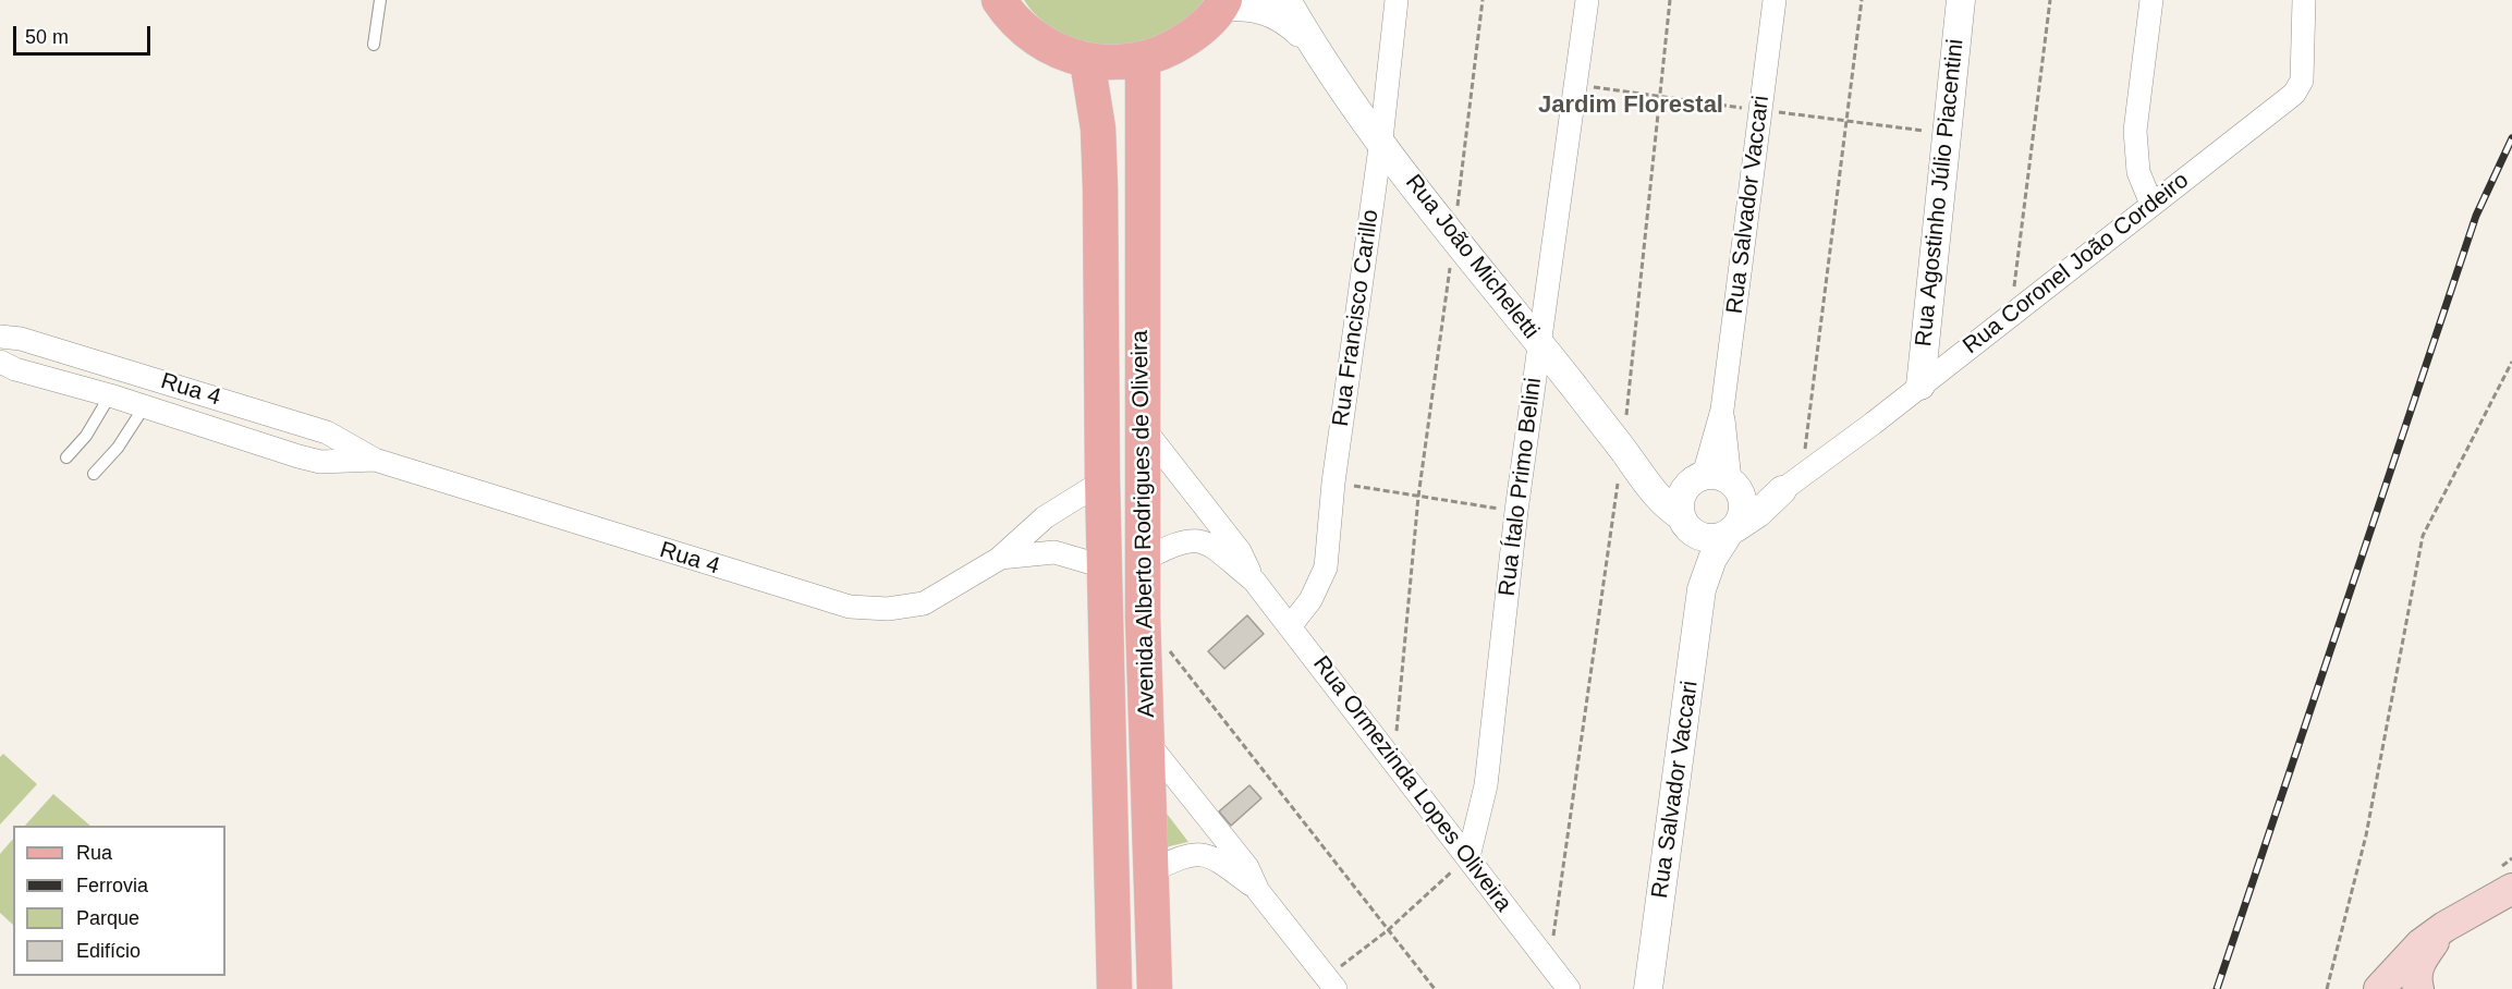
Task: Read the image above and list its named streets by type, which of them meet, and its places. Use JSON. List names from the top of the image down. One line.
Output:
{"streets":{"main road":["Avenida Alberto Rodrigues de Oliveira"],"street":["Rua Agostinho Júlio Piacentini","Rua Salvador Vaccari","Rua João Micheletti","Rua Coronel João Cordeiro","Rua Francisco Carillo","Rua 4","Rua Ítalo Primo Belini","Rua Ormezinda Lopes Oliveira"]},"crossings":[["Rua Agostinho Júlio Piacentini","Rua Coronel João Cordeiro"],["Rua Salvador Vaccari","Rua João Micheletti"],["Rua Salvador Vaccari","Rua Coronel João Cordeiro"],["Rua João Micheletti","Rua Coronel João Cordeiro"],["Rua João Micheletti","Rua Francisco Carillo"],["Rua João Micheletti","Rua Ítalo Primo Belini"],["Rua Francisco Carillo","Rua Ormezinda Lopes Oliveira"],["Rua 4","Avenida Alberto Rodrigues de Oliveira"],["Rua Ítalo Primo Belini","Rua Ormezinda Lopes Oliveira"],["Avenida Alberto Rodrigues de Oliveira","Rua Ormezinda Lopes Oliveira"]],"districts":["Jardim Florestal"],"legend":["Rua","Ferrovia","Parque","Edifício"],"scale_bar":"50 m"}
